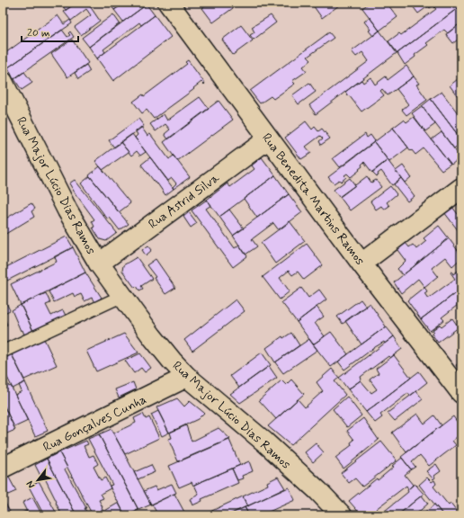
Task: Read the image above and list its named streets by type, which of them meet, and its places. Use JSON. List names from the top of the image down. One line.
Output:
{"streets":{"street":["Rua Major Lúcio Dias Ramos","Rua Benedita Martins Ramos","Rua Astrid Silva","Rua Gonçalves Cunha"]},"crossings":[["Rua Major Lúcio Dias Ramos","Rua Astrid Silva"],["Rua Major Lúcio Dias Ramos","Rua Gonçalves Cunha"],["Rua Benedita Martins Ramos","Rua Astrid Silva"]],"scale_bar":"20 m","north":"bottom left"}
